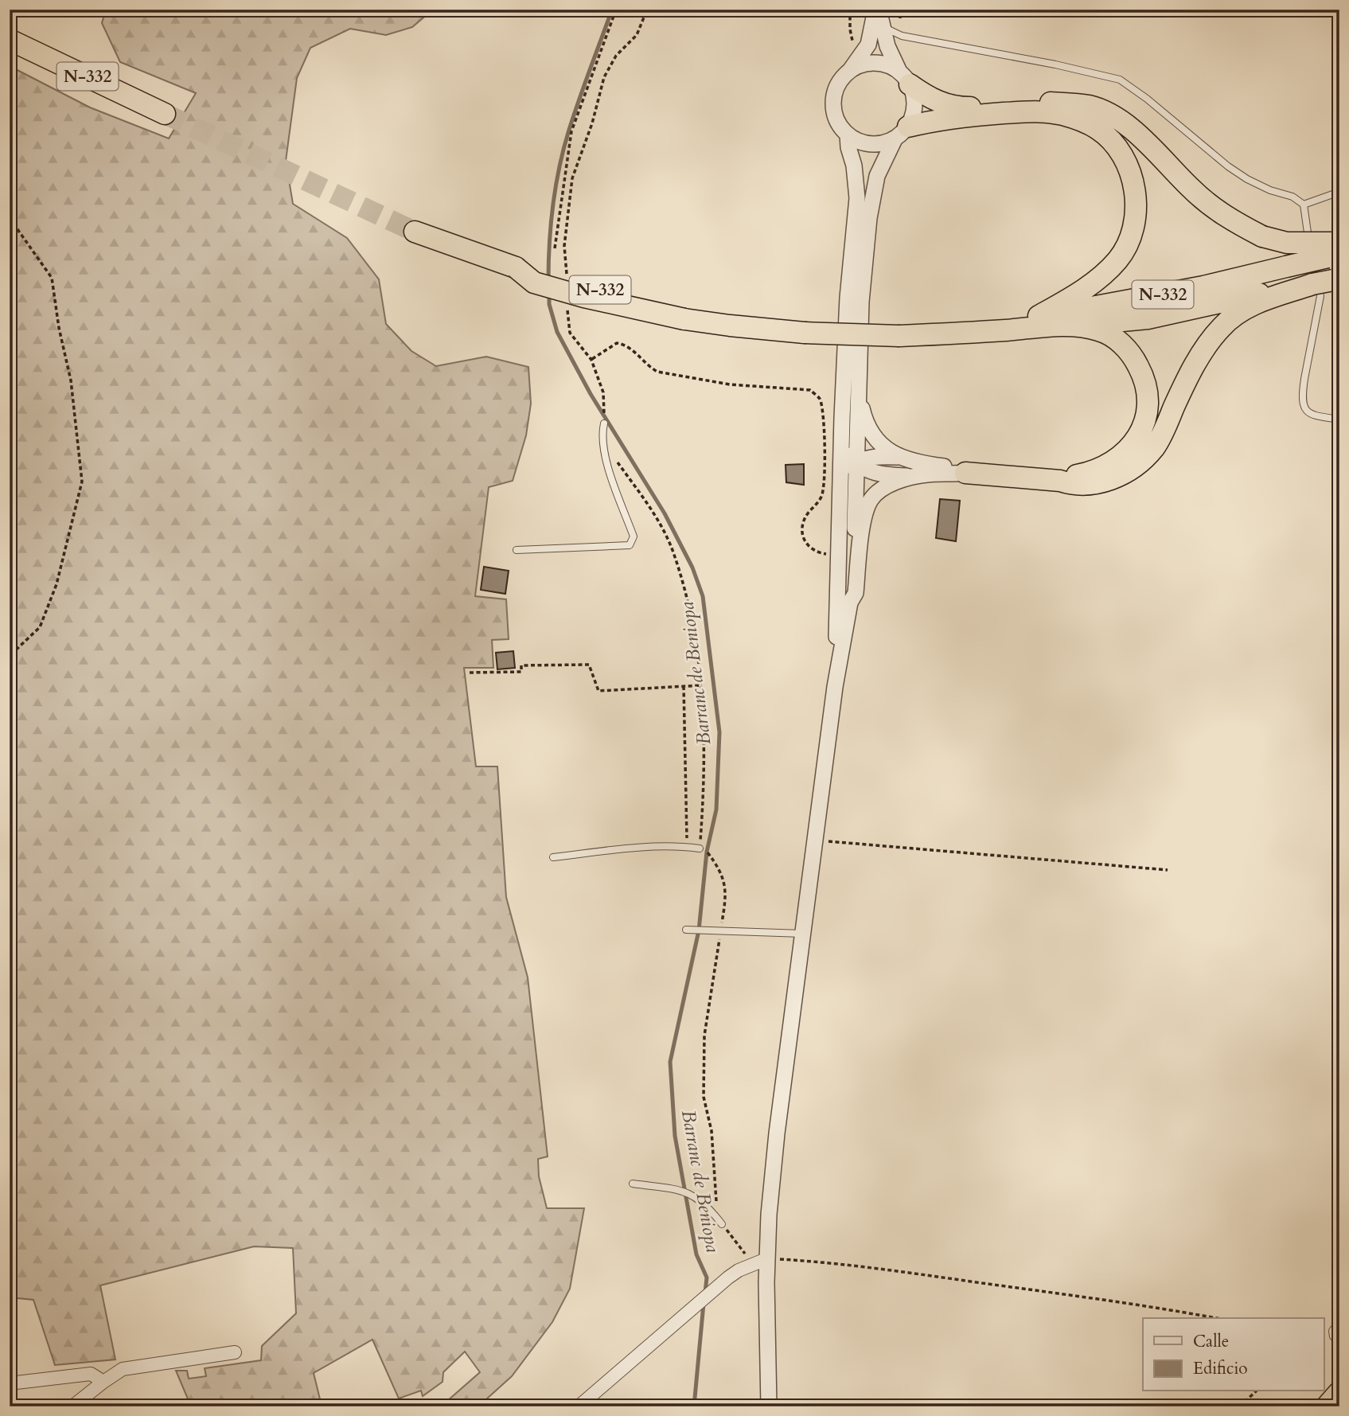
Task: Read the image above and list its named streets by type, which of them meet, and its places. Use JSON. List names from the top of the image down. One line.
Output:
{"streets":{"highway":["N-332"]},"water":["Barranc de Beniopa"],"legend":["Calle","Edificio"]}
